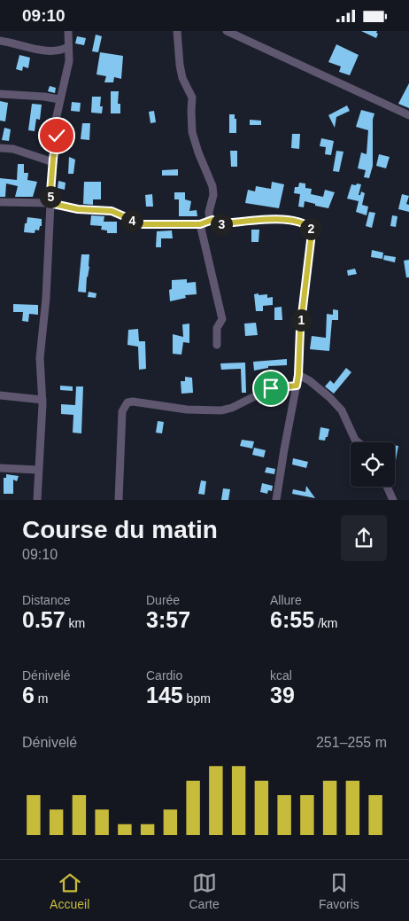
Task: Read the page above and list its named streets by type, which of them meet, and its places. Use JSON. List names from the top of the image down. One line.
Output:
{"page":{"status":"09:10","pins":["5","4","3","2","1"],"heading":["Course du matin","09:10"],"stats":[["Distance","0.57 km"],["Durée","3:57"],["Allure","6:55 /km"],["Dénivelé","6 m"],["Cardio","145 bpm"],["kcal","39"]],"chart":["Dénivelé","251–255 m"],"tabs":["Accueil","Carte","Favoris"]}}
